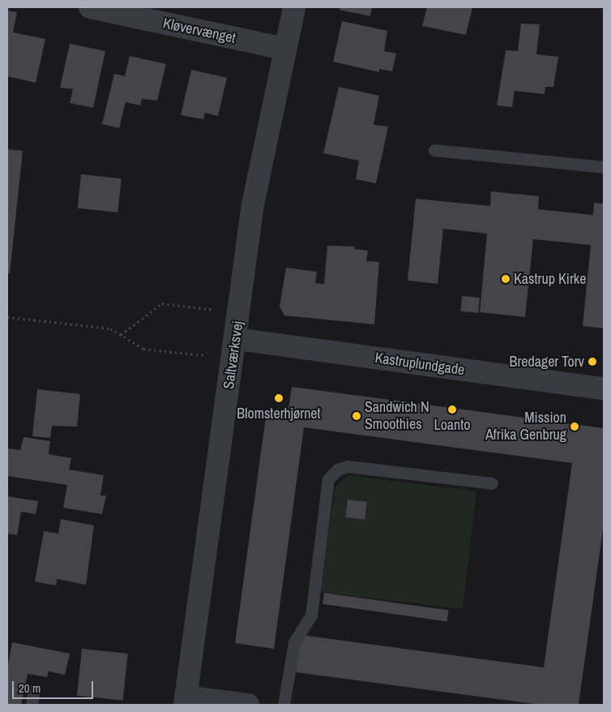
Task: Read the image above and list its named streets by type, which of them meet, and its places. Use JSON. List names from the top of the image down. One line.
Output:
{"streets":{"street":["Kløvervænget","Saltværksvej","Kastruplundgade"]},"crossings":[["Kløvervænget","Saltværksvej"],["Saltværksvej","Kastruplundgade"]],"places":["Kastrup Kirke","Bredager Torv","Blomsterhjørnet","Loanto","Sandwich N Smoothies","Mission Afrika Genbrug"],"scale_bar":"20 m"}
